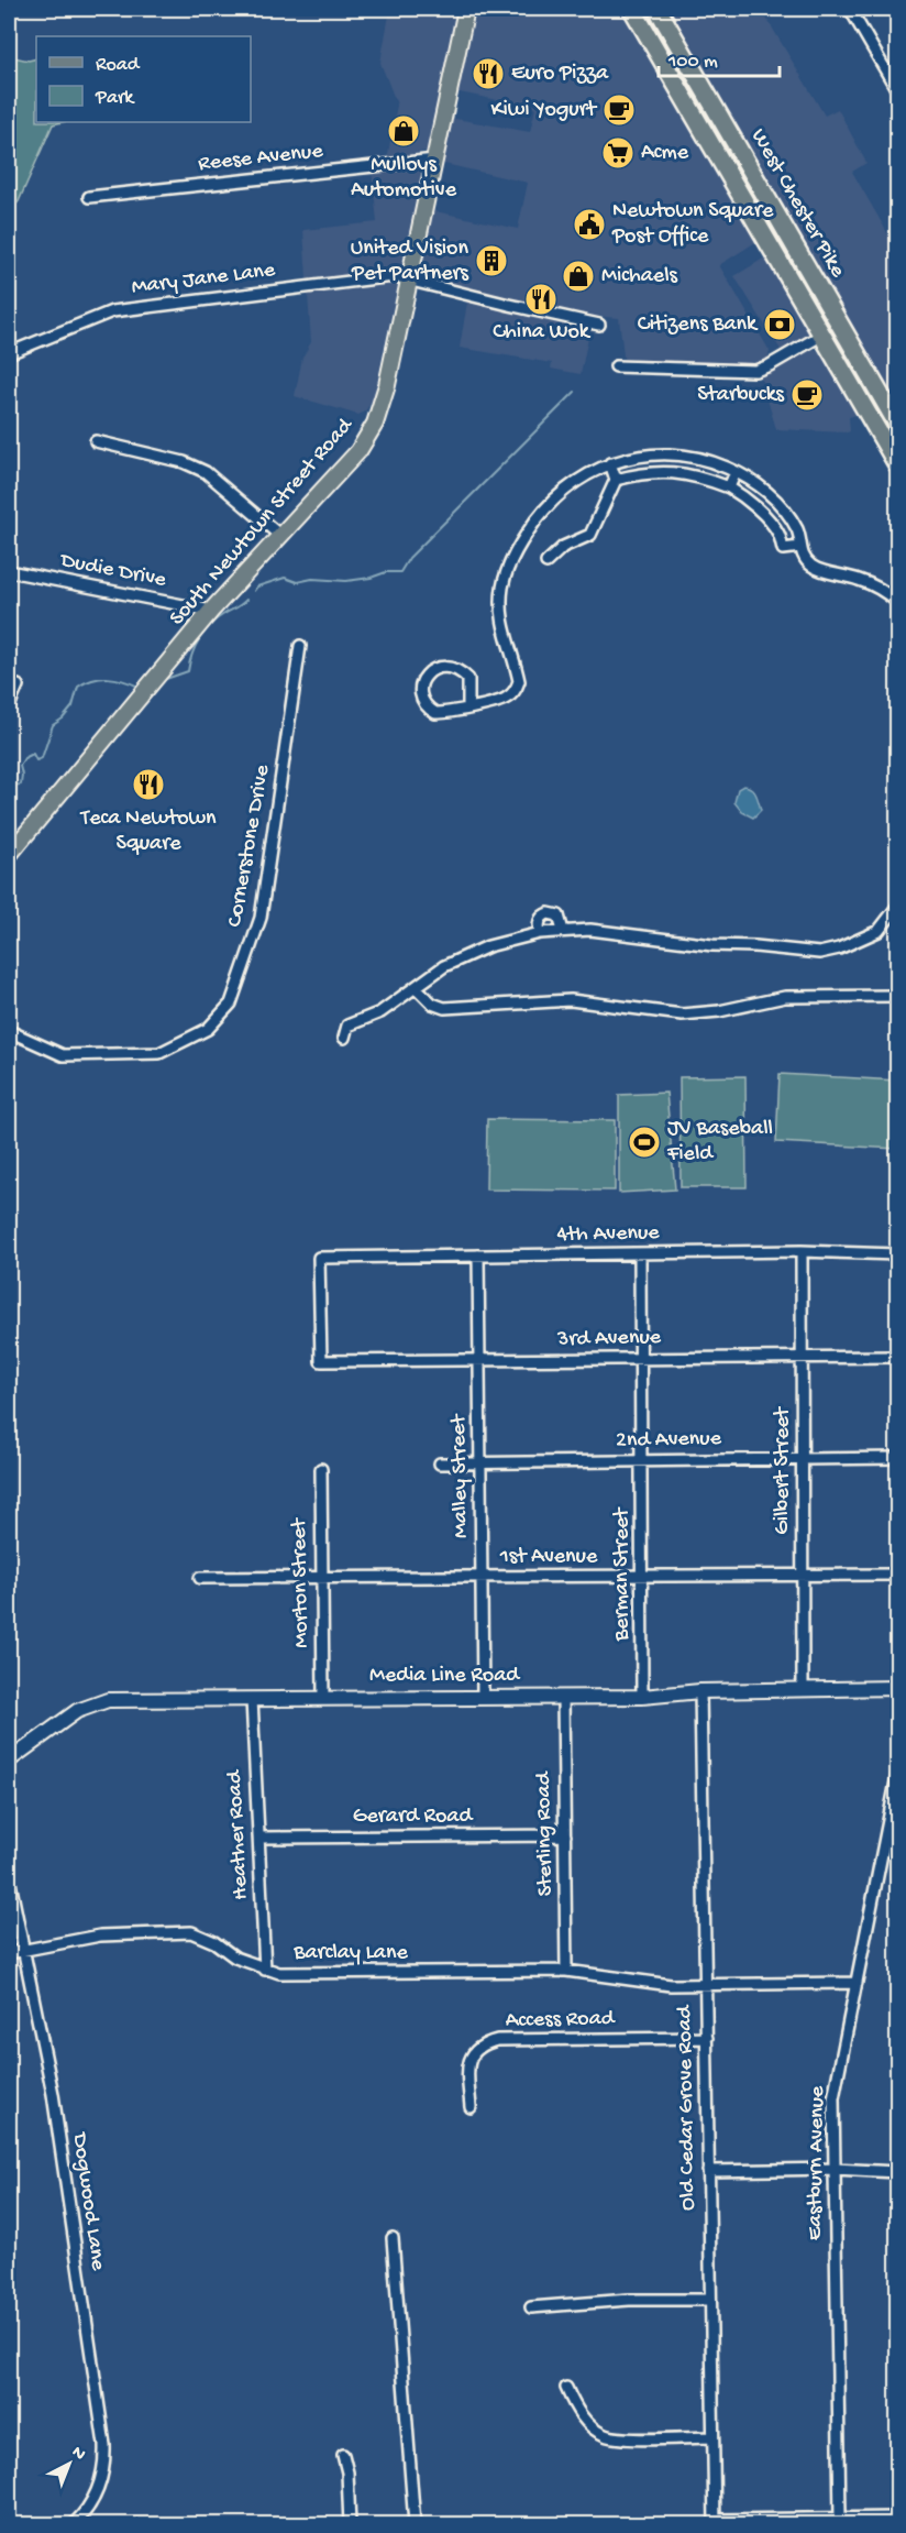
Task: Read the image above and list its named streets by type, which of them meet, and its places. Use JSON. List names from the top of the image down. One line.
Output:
{"streets":{"highway":["West Chester Pike"],"main road":["South Newtown Street Road","Media Line Road"],"street":["Reese Avenue","Mary Jane Lane","Dudie Drive","Cornerstone Drive","4th Avenue","3rd Avenue","2nd Avenue","Gilbert Street","Malley Street","1st Avenue","Berman Street","Morton Street","Gerard Road","Sterling Road","Heather Road","Barclay Lane","Access Road","Old Cedar Grove Road","Eastburn Avenue","Dogwood Lane"]},"crossings":[["Reese Avenue","South Newtown Street Road"],["Mary Jane Lane","South Newtown Street Road"],["South Newtown Street Road","Dudie Drive"],["4th Avenue","3rd Avenue"],["4th Avenue","Gilbert Street"],["4th Avenue","Malley Street"],["4th Avenue","Berman Street"],["3rd Avenue","Gilbert Street"],["3rd Avenue","Malley Street"],["3rd Avenue","Berman Street"],["2nd Avenue","Gilbert Street"],["2nd Avenue","Malley Street"],["2nd Avenue","Berman Street"],["Gilbert Street","1st Avenue"],["Gilbert Street","Media Line Road"],["Malley Street","1st Avenue"],["Malley Street","Media Line Road"],["1st Avenue","Berman Street"],["1st Avenue","Morton Street"],["Berman Street","Media Line Road"],["Morton Street","Media Line Road"],["Media Line Road","Sterling Road"],["Media Line Road","Heather Road"],["Media Line Road","Old Cedar Grove Road"],["Gerard Road","Sterling Road"],["Gerard Road","Heather Road"],["Sterling Road","Barclay Lane"],["Heather Road","Barclay Lane"],["Barclay Lane","Old Cedar Grove Road"],["Barclay Lane","Eastburn Avenue"],["Barclay Lane","Dogwood Lane"],["Access Road","Old Cedar Grove Road"]],"places":{"restaurant":["Euro Pizza","China Wok","Teca Newtown Square"],"cafe":["Kiwi Yogurt","Starbucks"],"shop":["Mulloys Automotive","Michaels"],"supermarket":["Acme"],"public building":["Newtown Square Post Office"],"building":["United Vision Pet Partners"],"bank":["Citizens Bank"],"sports":["JV Baseball Field"]},"legend":["Road","Park"],"scale_bar":"100 m","north":"top right"}
